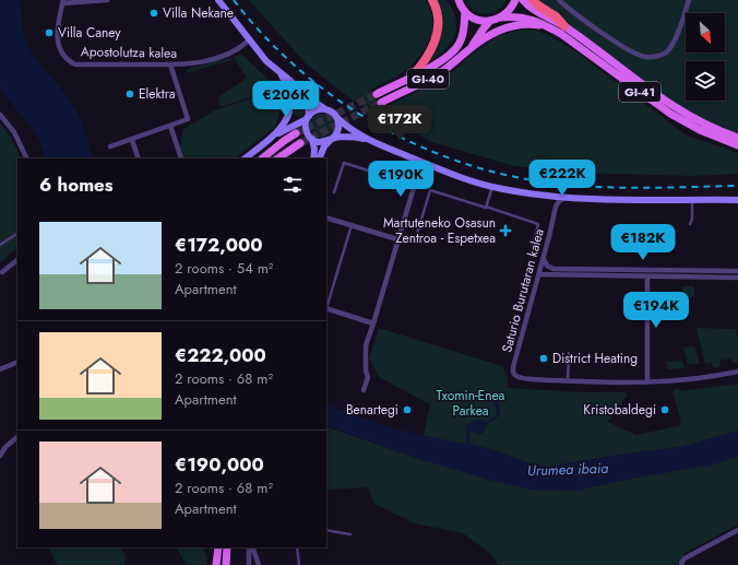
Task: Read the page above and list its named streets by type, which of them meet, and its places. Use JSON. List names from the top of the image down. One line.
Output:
{"streets":{"main road":["GI-40","GI-41"],"street":["Apostolutza kalea","Saturio Burutaran kalea"]},"crossings":[["GI-40","GI-41"]],"water":["Urumea ibaia"],"parks":["Txomin-Enea Parkea"],"places":{"other":["Villa Nekane","Villa Caney","Elektra","District Heating","Benartegi","Kristobaldegi"],"health":["Martuteneko Osasun Zentroa - Espetxea"]},"north":"bottom right","page":{"price":["€206K","€172K","€222K","€190K","€182K","€194K"],"heading":"6 homes","list":[{"name":"€172,000","note":"2 rooms · 54 m² · Apartment"},{"name":"€222,000","note":"2 rooms · 68 m² · Apartment"},{"name":"€190,000","note":"2 rooms · 68 m² · Apartment"}]}}
